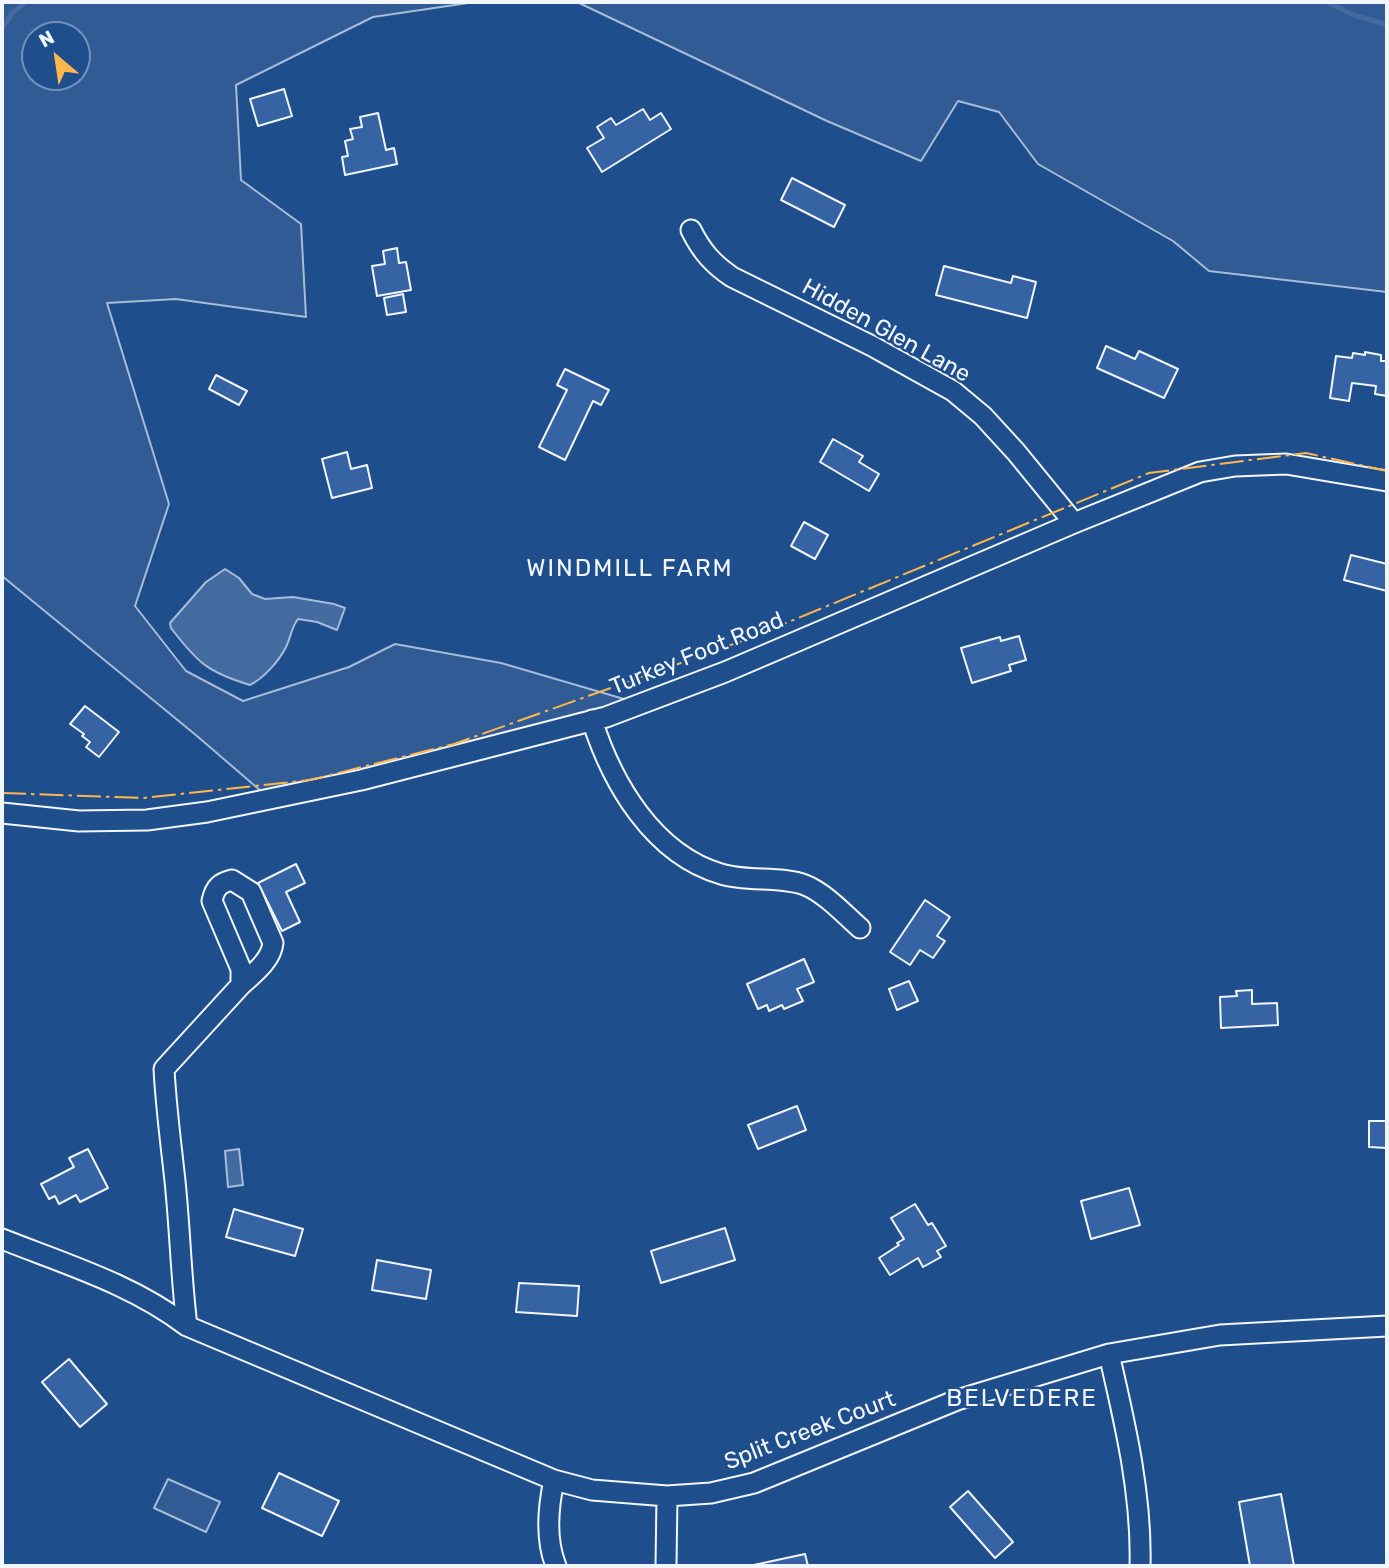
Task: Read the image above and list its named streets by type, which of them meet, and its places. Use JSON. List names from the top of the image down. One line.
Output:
{"streets":{"street":["Hidden Glen Lane","Turkey Foot Road","Split Creek Court"]},"crossings":[["Hidden Glen Lane","Turkey Foot Road"]],"districts":["WINDMILL FARM","BELVEDERE"],"north":"top left"}
